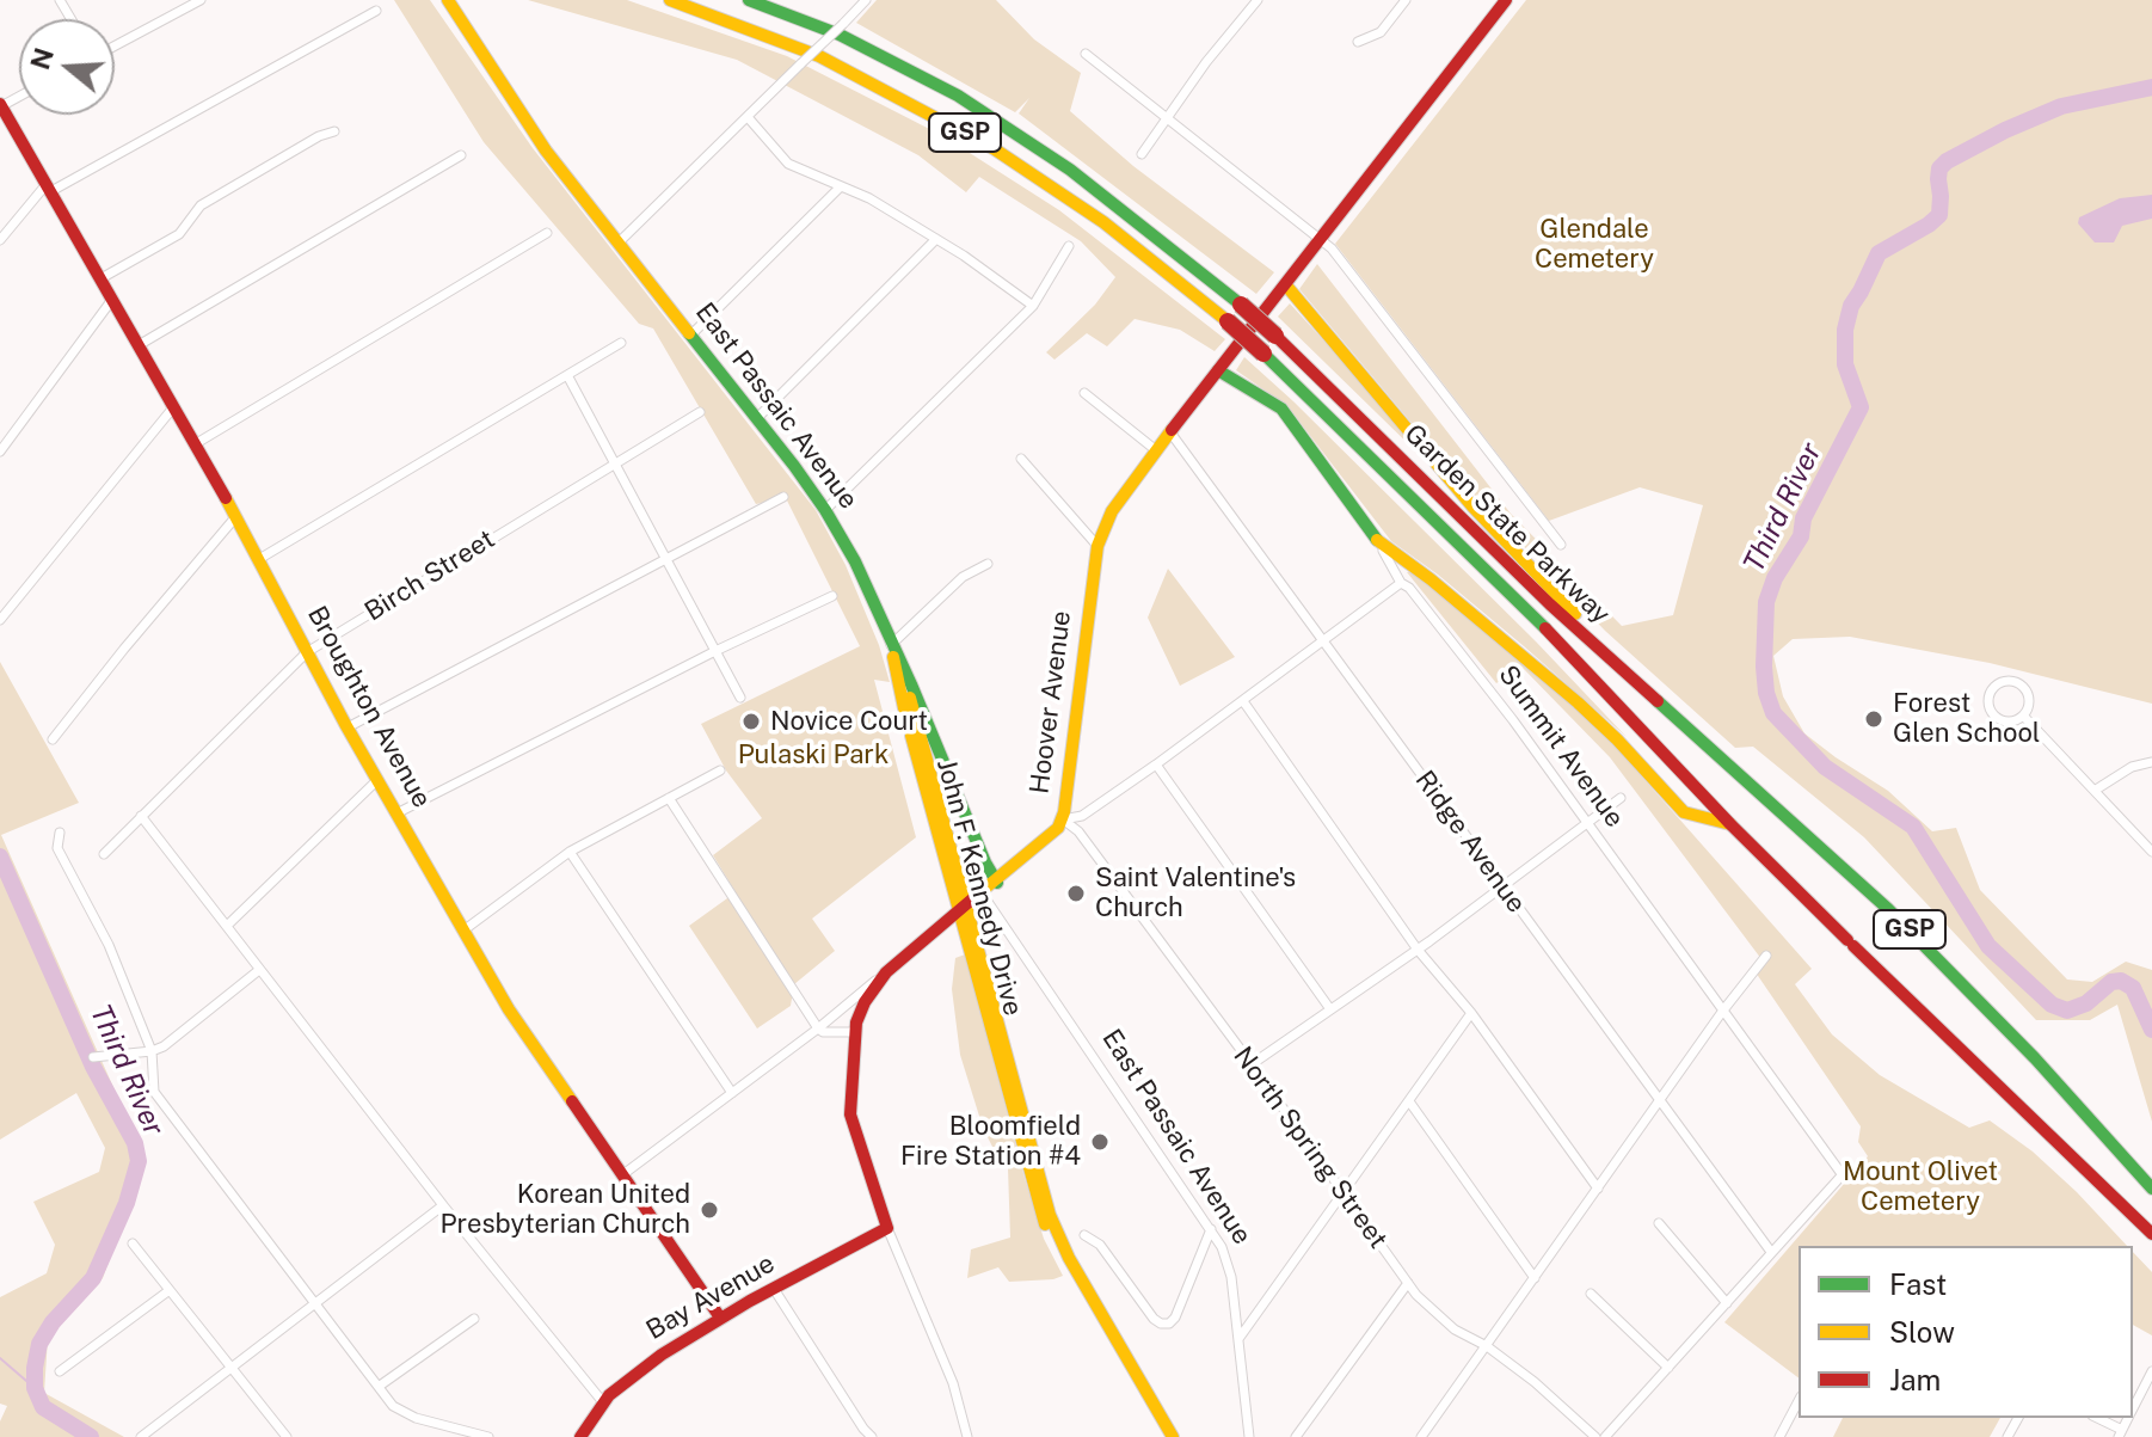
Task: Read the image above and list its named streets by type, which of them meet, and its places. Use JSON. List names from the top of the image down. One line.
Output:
{"streets":{"main road":["GSP","East Passaic Avenue","Garden State Parkway","Hoover Avenue","Broughton Avenue","Summit Avenue","John F. Kennedy Drive","Bay Avenue"],"street":["Birch Street","Ridge Avenue","North Spring Street"]},"crossings":[["East Passaic Avenue","Hoover Avenue"],["East Passaic Avenue","John F. Kennedy Drive"],["Birch Street","Broughton Avenue"],["Hoover Avenue","Summit Avenue"],["Hoover Avenue","Ridge Avenue"],["Hoover Avenue","John F. Kennedy Drive"],["Hoover Avenue","North Spring Street"],["Hoover Avenue","Bay Avenue"],["Broughton Avenue","Bay Avenue"],["Summit Avenue","Ridge Avenue"]],"water":["Third River"],"parks":["Glendale Cemetery","Pulaski Park","Mount Olivet Cemetery"],"places":["Forest Glen School","Novice Court","Saint Valentine's Church","Bloomfield Fire Station #4","Korean United Presbyterian Church"],"legend":["Fast","Slow","Jam"],"north":"left"}
